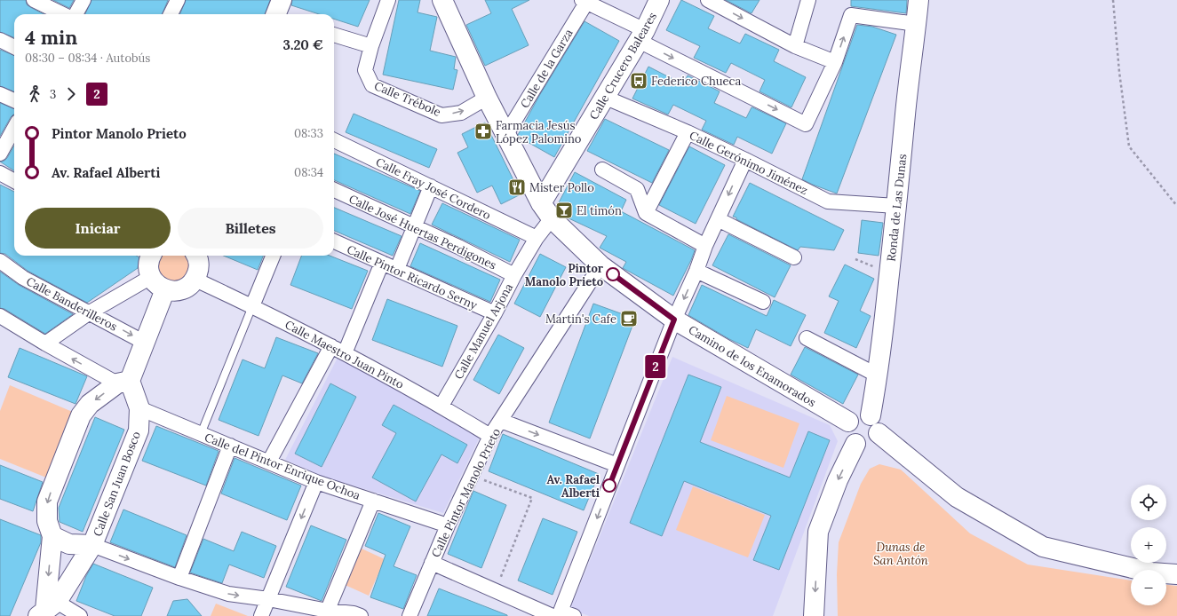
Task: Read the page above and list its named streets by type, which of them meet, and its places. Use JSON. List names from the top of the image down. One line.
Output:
{"streets":{"street":["Calle Crucero Baleares","Calle de la Garza","Calle Trébole","Calle Gerónimo Jiménez","Calle Fray José Cordero","Ronda de Las Dunas","Calle José Huertas Perdigones","Calle Pintor Ricardo Serny","Calle Banderilleros","Calle Manuel Arjona","Calle Maestro Juan Pinto","Camino de los Enamorados","Calle del Pintor Enrique Ochoa","Calle San Juan Bosco","Calle Pintor Manolo Prieto"]},"crossings":[["Calle Crucero Baleares","Calle Gerónimo Jiménez"],["Calle Crucero Baleares","Calle Manuel Arjona"],["Calle Crucero Baleares","Camino de los Enamorados"],["Calle de la Garza","Camino de los Enamorados"],["Calle Trébole","Camino de los Enamorados"],["Calle Gerónimo Jiménez","Ronda de Las Dunas"],["Calle Fray José Cordero","Calle Manuel Arjona"],["Ronda de Las Dunas","Camino de los Enamorados"],["Calle José Huertas Perdigones","Calle Manuel Arjona"],["Calle Pintor Ricardo Serny","Calle Manuel Arjona"],["Calle Manuel Arjona","Calle Maestro Juan Pinto"],["Calle Manuel Arjona","Camino de los Enamorados"],["Calle Maestro Juan Pinto","Calle Pintor Manolo Prieto"],["Camino de los Enamorados","Calle Pintor Manolo Prieto"],["Calle del Pintor Enrique Ochoa","Calle San Juan Bosco"],["Calle del Pintor Enrique Ochoa","Calle Pintor Manolo Prieto"]],"parks":["Dunas de San Antón"],"places":{"bus stop":["Federico Chueca"],"pharmacy":["Farmacia Jesús López Palomino"],"restaurant":["Mister Pollo"],"bar":["El timón"],"other":["Pintor Manolo Prieto","Av. Rafael Alberti"],"cafe":["Martin's Cafe"]},"lines":["bus line 2"],"page":{"on_map":"2","heading":["4 min","08:30 – 08:34 · Autobús","3.20 €"],"legs":["3","2"],"list":[{"name":"Pintor Manolo Prieto","value":"08:33"},{"name":"Av. Rafael Alberti","value":"08:34"}],"buttons":["Iniciar","Billetes"],"map_buttons":["+","−"]}}
